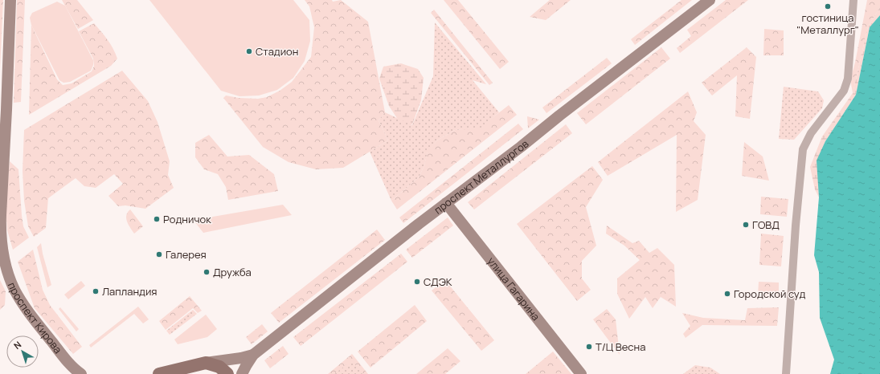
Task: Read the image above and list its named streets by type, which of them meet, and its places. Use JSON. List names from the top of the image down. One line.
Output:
{"streets":{"main road":["проспект Металлургов","улица Гагарина","проспект Кирова"]},"crossings":[["проспект Металлургов","улица Гагарина"]],"places":["гостиница \"Металлург\"","Стадион","Родничок","ГОВД","Галерея","Дружба","СДЭК","Лапландия","Городской суд","Т/Ц Весна"],"north":"top left"}
